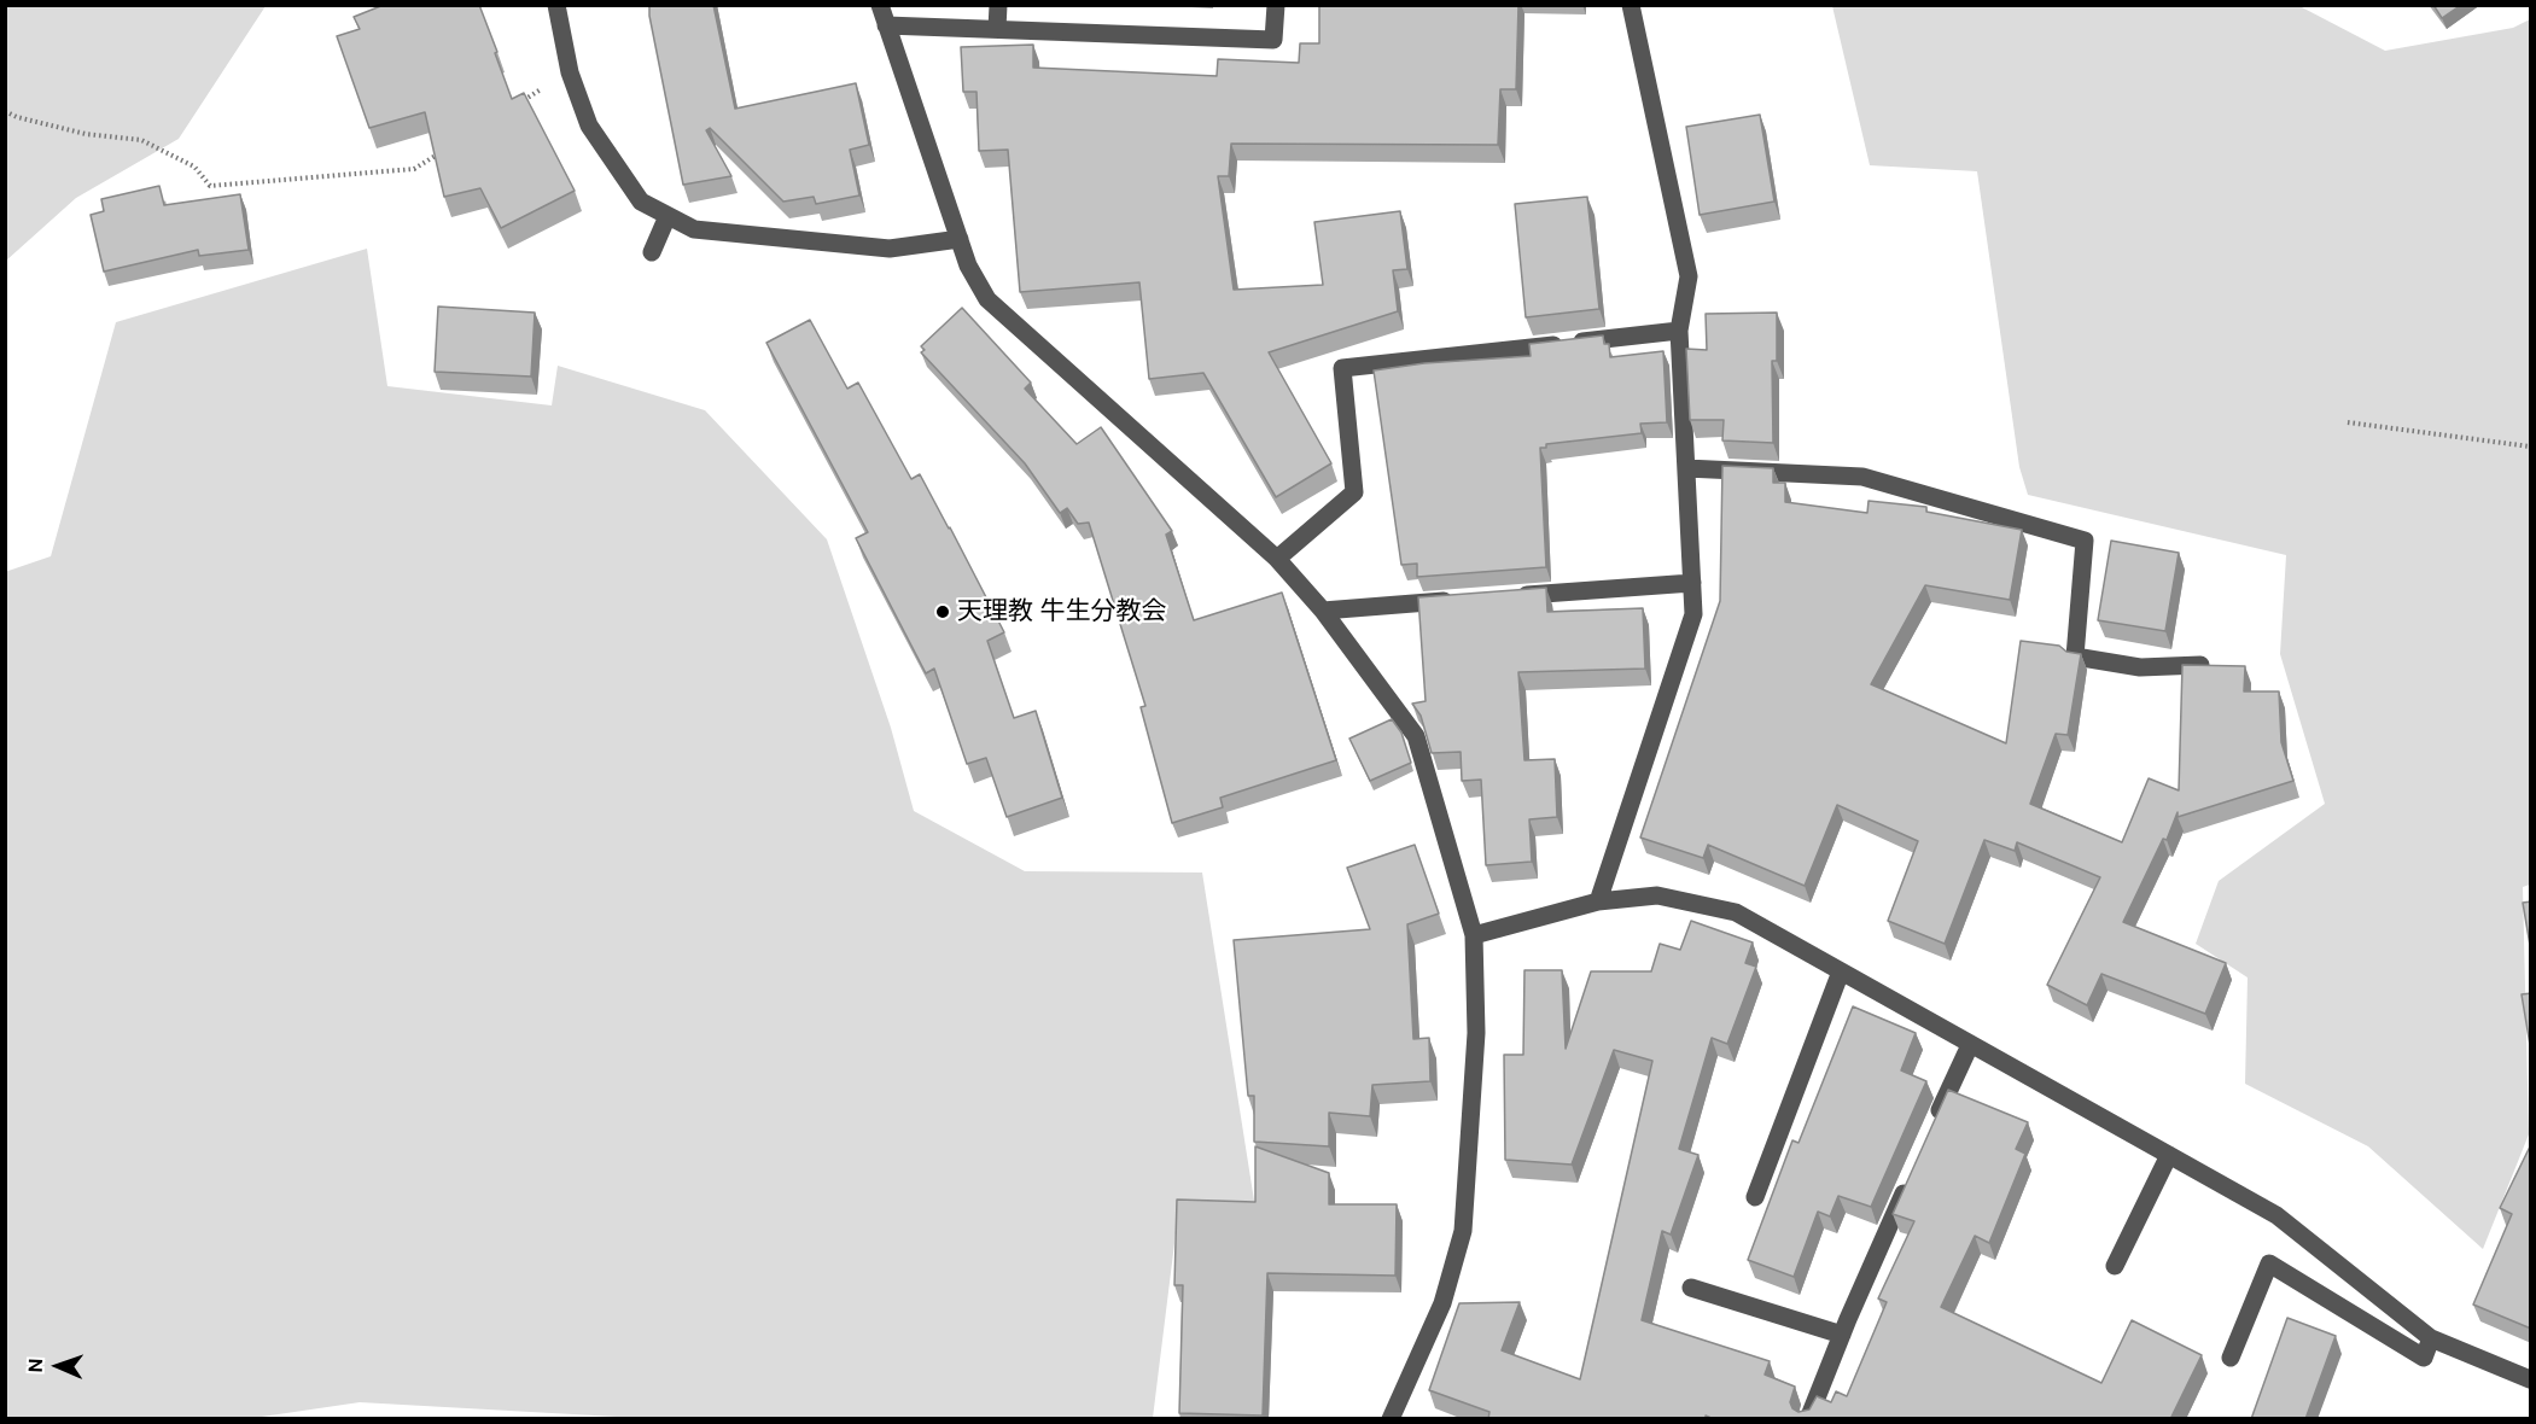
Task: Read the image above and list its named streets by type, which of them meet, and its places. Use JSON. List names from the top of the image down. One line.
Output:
{"places":["天理教 牛生分教会"],"north":"left"}
